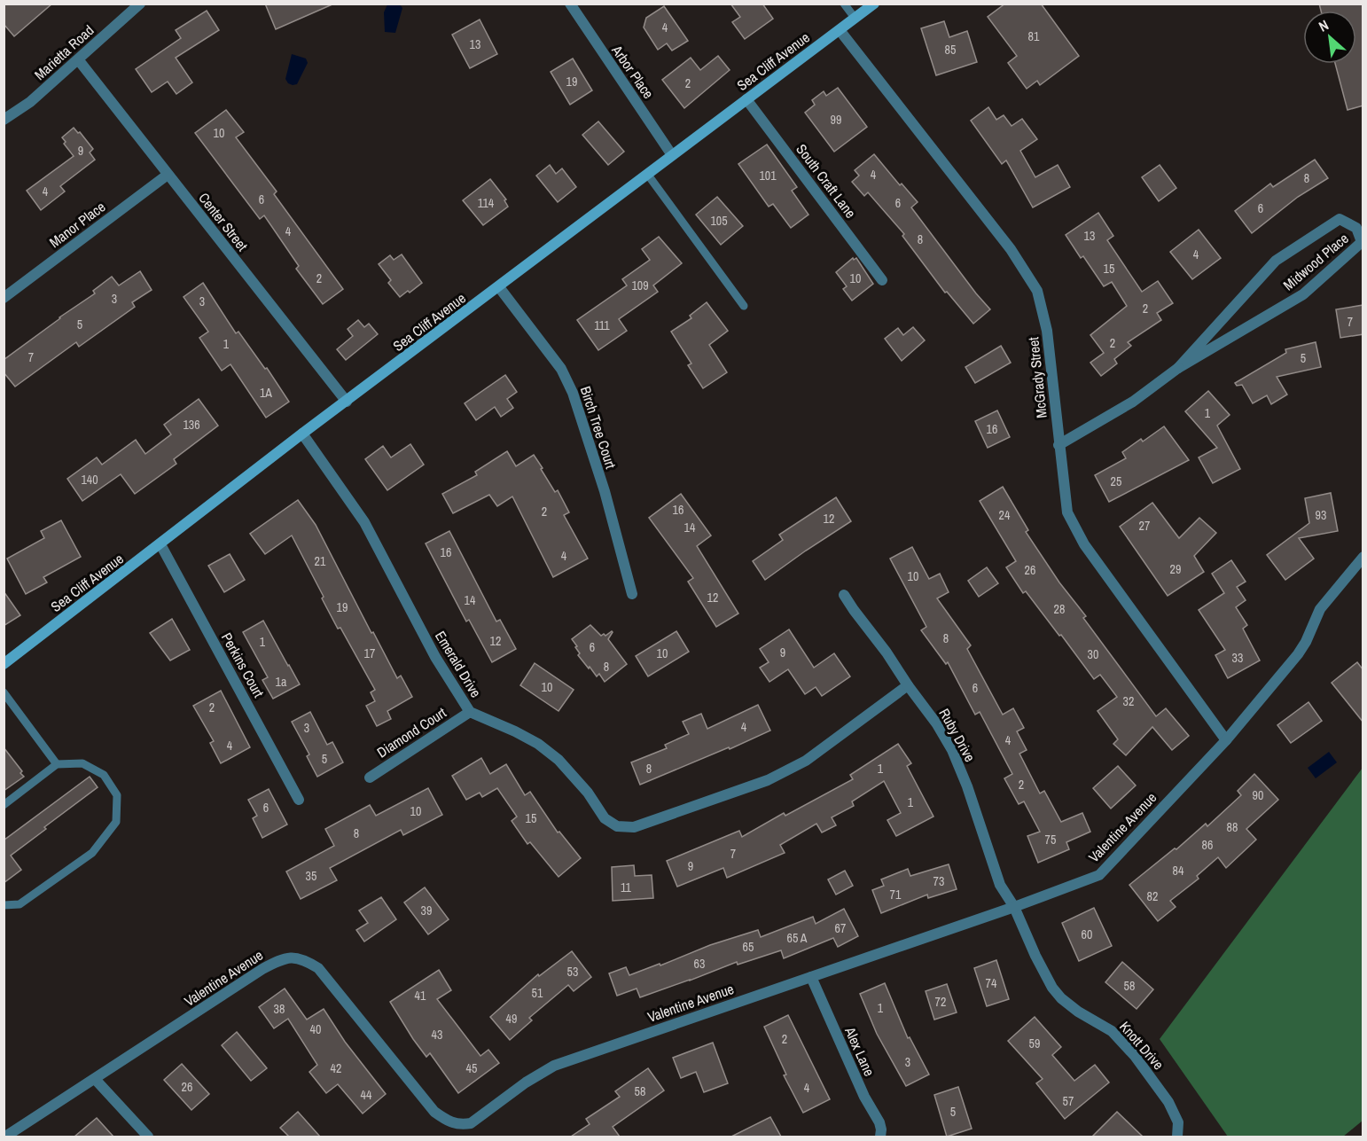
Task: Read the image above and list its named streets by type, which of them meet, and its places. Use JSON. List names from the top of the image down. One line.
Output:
{"streets":{"street":["Marietta Road","Sea Cliff Avenue","Arbor Place","South Craft Lane","Center Street","Manor Place","Midwood Place","McGrady Street","Birch Tree Court","Emerald Drive","Perkins Court","Diamond Court","Ruby Drive","Valentine Avenue","Knott Drive","Alex Lane"]},"crossings":[["Marietta Road","Center Street"],["Sea Cliff Avenue","Arbor Place"],["Sea Cliff Avenue","South Craft Lane"],["Sea Cliff Avenue","Center Street"],["Sea Cliff Avenue","McGrady Street"],["Sea Cliff Avenue","Birch Tree Court"],["Sea Cliff Avenue","Emerald Drive"],["Sea Cliff Avenue","Perkins Court"],["Center Street","Manor Place"],["Midwood Place","McGrady Street"],["McGrady Street","Valentine Avenue"],["Emerald Drive","Diamond Court"],["Emerald Drive","Ruby Drive"],["Ruby Drive","Valentine Avenue"],["Ruby Drive","Knott Drive"],["Valentine Avenue","Knott Drive"],["Valentine Avenue","Alex Lane"]],"house_numbers":["4","81","13","85","19","2","99","10","9","4","101","8","4","6","114","6","6","105","4","13","8","4","15","2","10","109","3","3","2","7","5","111","2","1","7","5","1A","1","136","16","140","25","16","2","24","93","12","27","14","16","4","21","29","26","10","12","14","19","28","8","12","1","6","9","17","10","30","33","8","1a","10","6","32","2","4","3","4","4","5","8","1","2","90","1","6","10","15","88","8","75","86","7","9","84","35","73","11","71","82","39","67","60","65 A","65","63","53","74","58","51","41","72","1","38","49","40","43","2","59","3","42","45","26","4","58","44","57","5"],"north":"top left"}
